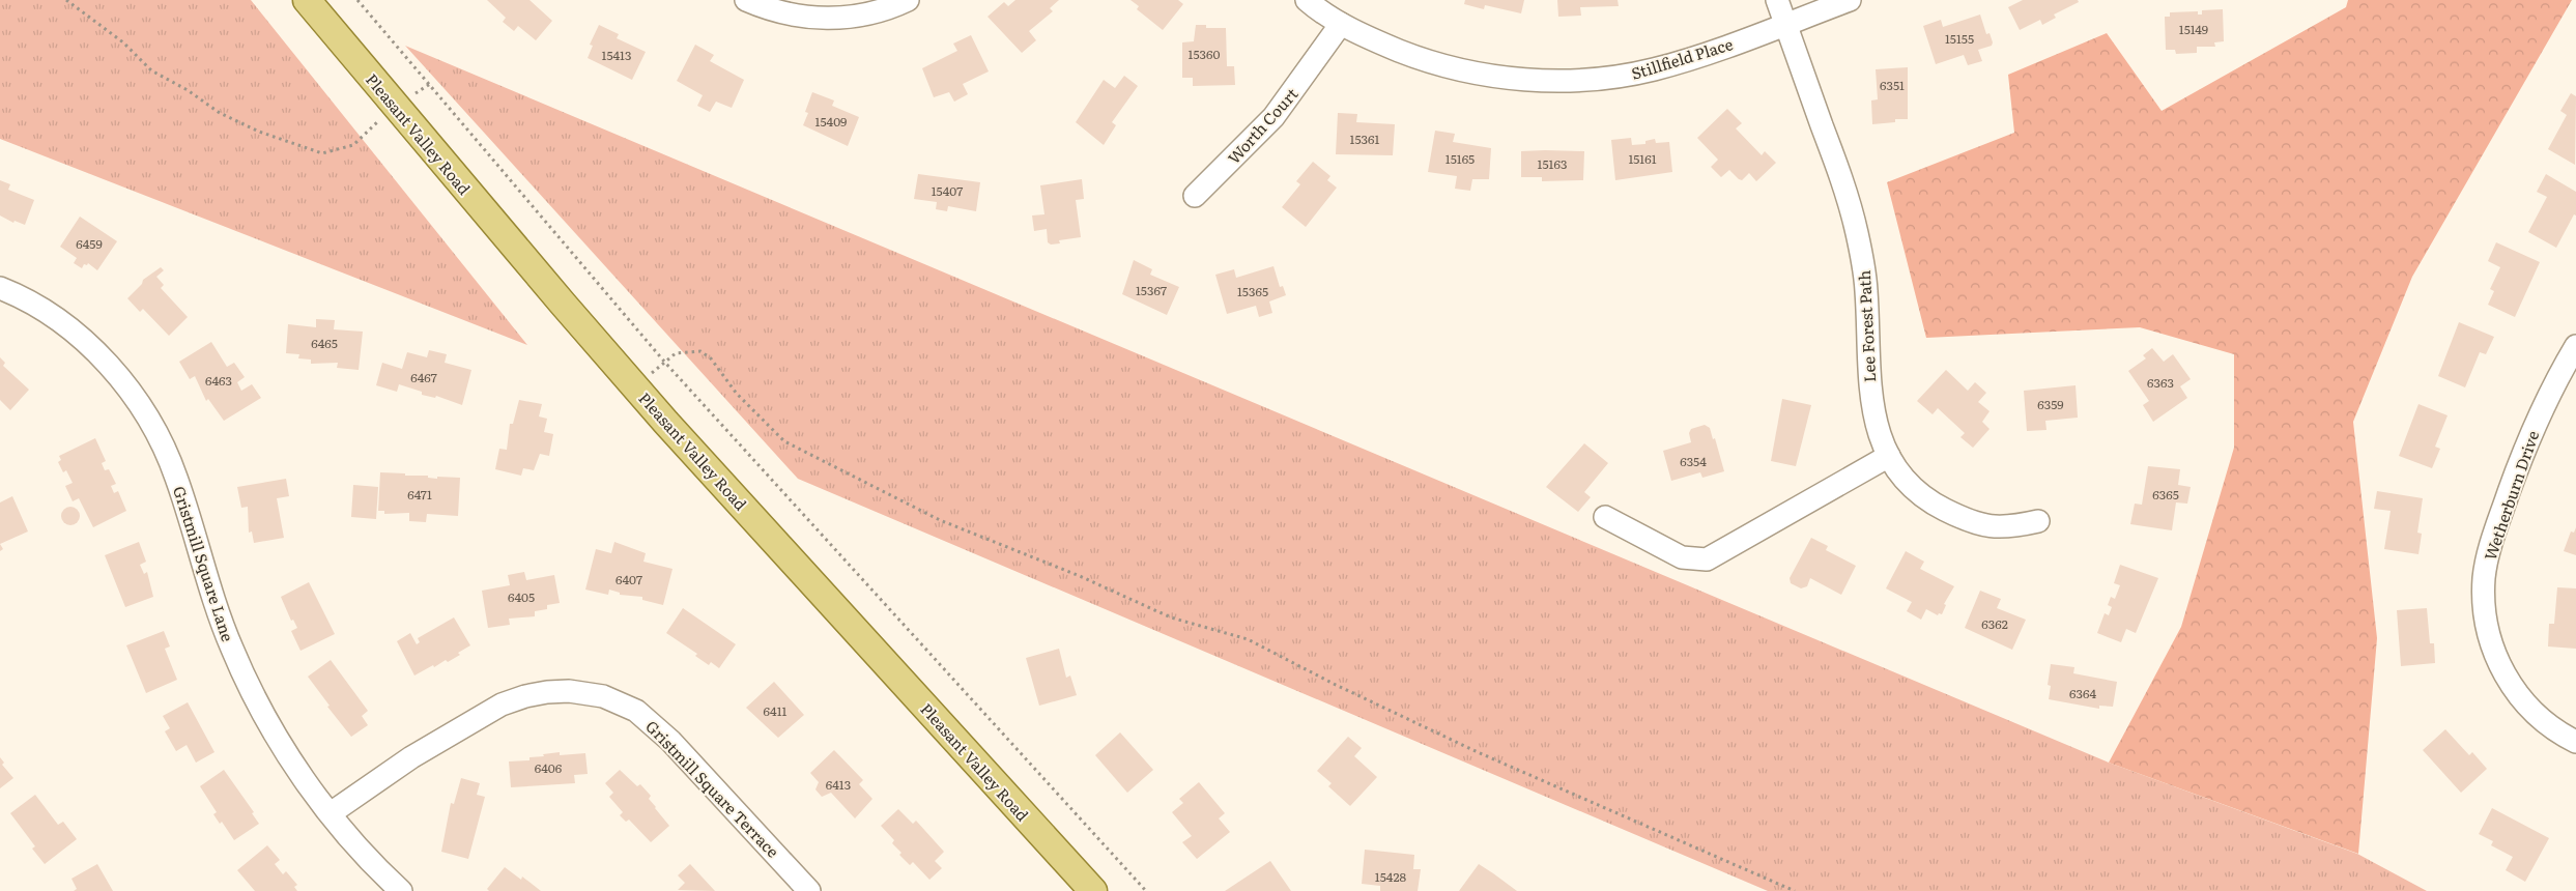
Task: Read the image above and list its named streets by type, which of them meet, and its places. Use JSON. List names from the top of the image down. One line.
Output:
{"streets":{"main road":["Pleasant Valley Road"],"street":["Stillfield Place","Worth Court","Lee Forest Path","Wetherburn Drive","Gristmill Square Lane","Gristmill Square Terrace"]},"crossings":[["Stillfield Place","Worth Court"],["Stillfield Place","Lee Forest Path"],["Gristmill Square Lane","Gristmill Square Terrace"]],"house_numbers":["15149","15155","15360","15413","6351","15409","15361","15165","15161","15163","15407","6459","15367","15365","6465","6467","6463","6363","6359","6354","6471","6365","6407","6405","6362","6364","6411","6406","6413","15428"]}
